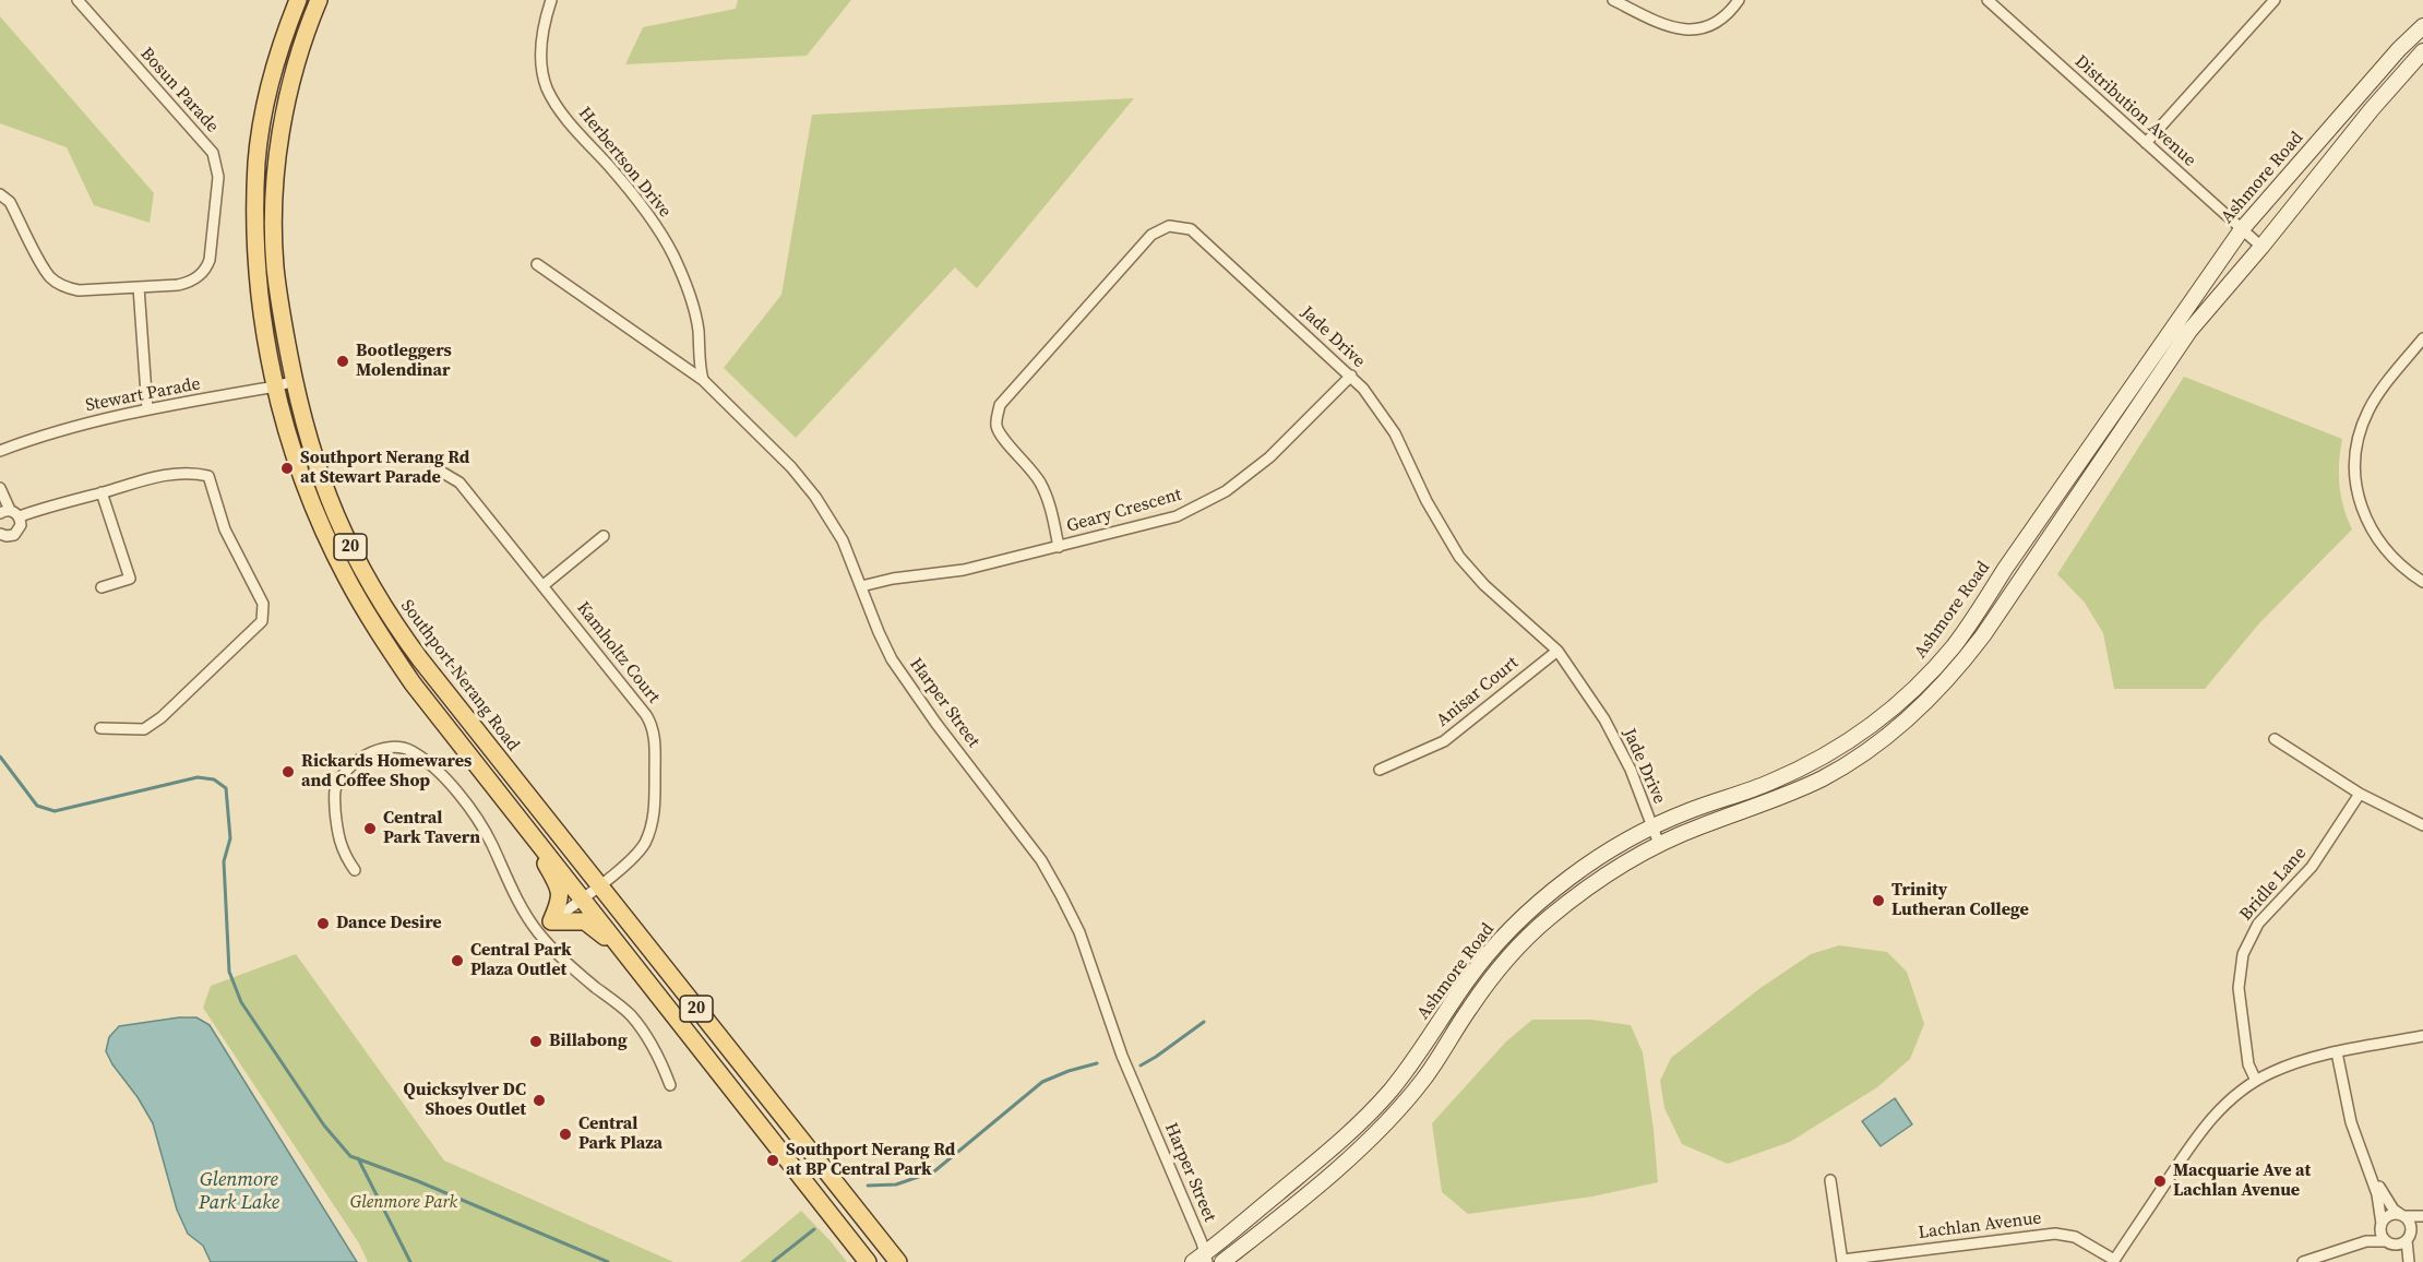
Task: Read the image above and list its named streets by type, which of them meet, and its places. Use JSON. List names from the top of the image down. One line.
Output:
{"streets":{"main road":["Ashmore Road","20","Southport-Nerang Road"],"street":["Bosun Parade","Distribution Avenue","Herbertson Drive","Jade Drive","Stewart Parade","Geary Crescent","Kamholtz Court","Anisar Court","Harper Street","Bridle Lane","Lachlan Avenue"]},"crossings":[["Distribution Avenue","Ashmore Road"],["Herbertson Drive","Harper Street"],["Ashmore Road","Jade Drive"],["Ashmore Road","Harper Street"],["Jade Drive","Geary Crescent"],["Jade Drive","Anisar Court"],["Stewart Parade","20"],["Stewart Parade","Southport-Nerang Road"],["Geary Crescent","Harper Street"],["20","Kamholtz Court"],["Kamholtz Court","Southport-Nerang Road"]],"water":["Glenmore Park Lake"],"parks":["Glenmore Park"],"places":["Bootleggers Molendinar","Southport Nerang Rd at Stewart Parade","Rickards Homewares and Coffee Shop","Central Park Tavern","Trinity Lutheran College","Dance Desire","Central Park Plaza Outlet","Billabong","Quicksylver DC Shoes Outlet","Central Park Plaza","Southport Nerang Rd at BP Central Park","Macquarie Ave at Lachlan Avenue"]}
